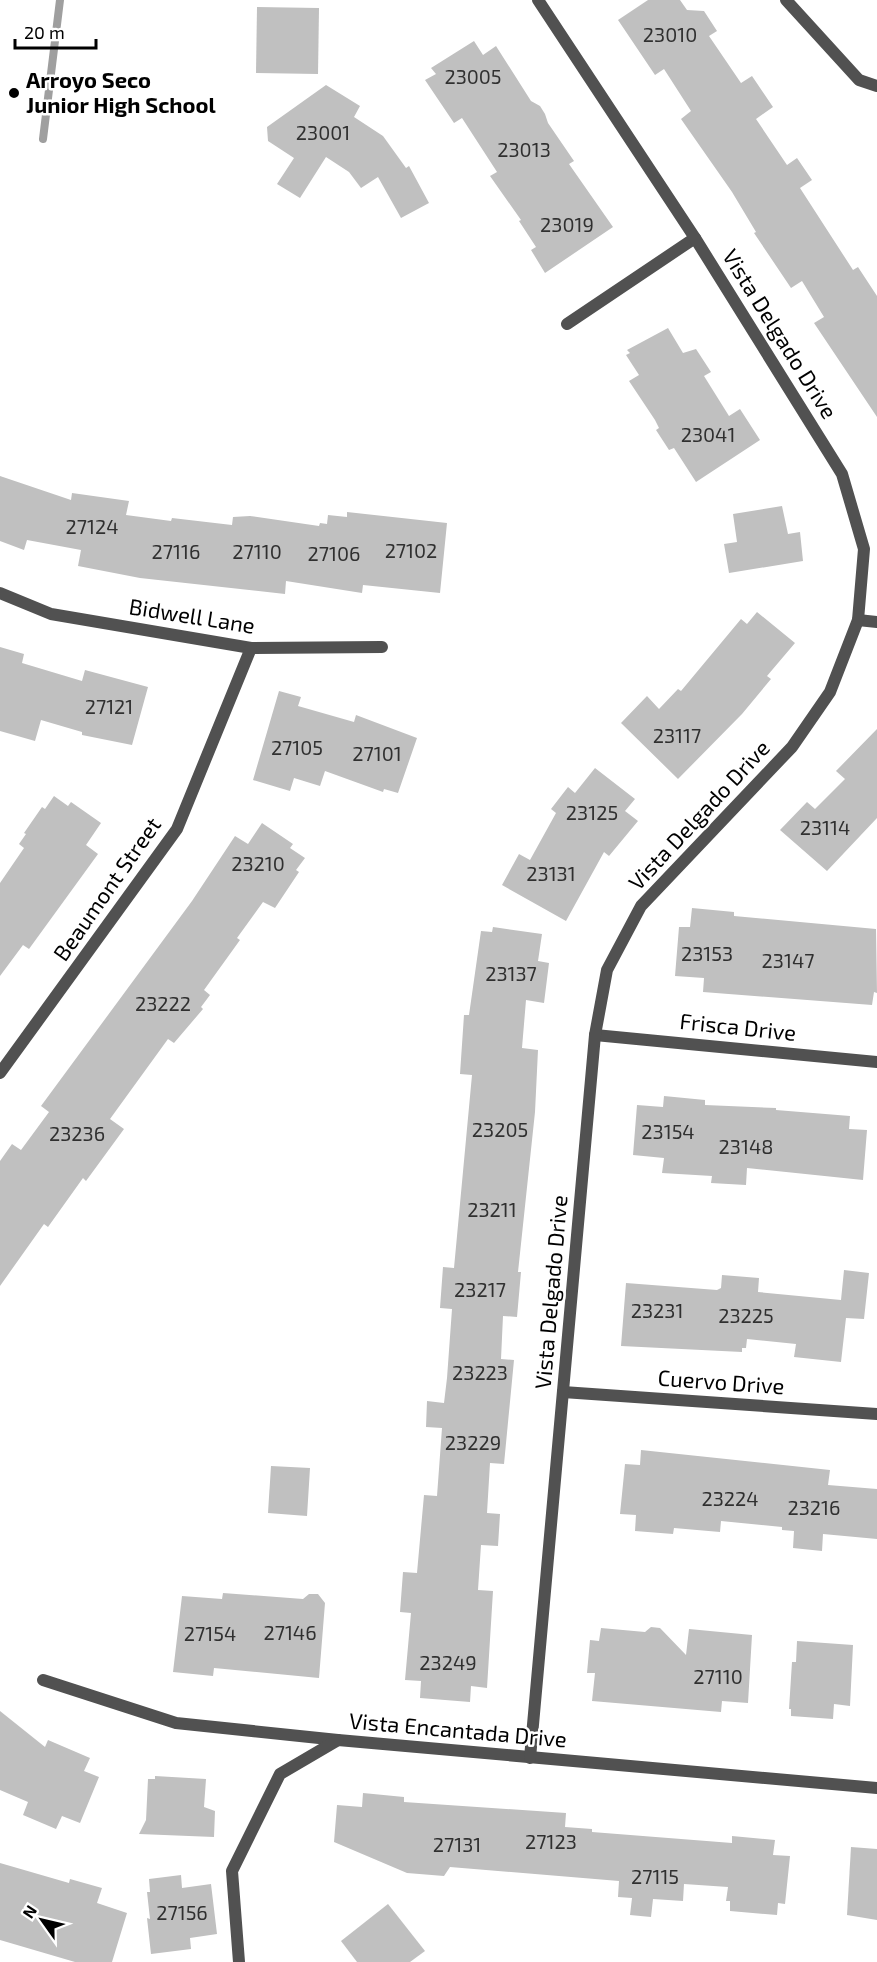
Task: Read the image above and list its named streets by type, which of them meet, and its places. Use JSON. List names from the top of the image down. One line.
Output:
{"streets":{"street":["Vista Delgado Drive","Bidwell Lane","Beaumont Street","Frisca Drive","Cuervo Drive","Vista Encantada Drive"]},"crossings":[["Vista Delgado Drive","Frisca Drive"],["Vista Delgado Drive","Cuervo Drive"],["Vista Delgado Drive","Vista Encantada Drive"],["Bidwell Lane","Beaumont Street"]],"places":["Arroyo Seco Junior High School"],"house_numbers":["23010","23005","23001","23013","23019","23041","27124","27102","27116","27110","27106","27121","23117","27105","27101","23125","23114","23210","23131","23153","23147","23137","23222","23205","23154","23236","23148","23211","23217","23231","23225","23223","23229","23224","23216","27146","27154","23249","27110","27123","27131","27115","27156"],"scale_bar":"20 m","north":"top left"}
